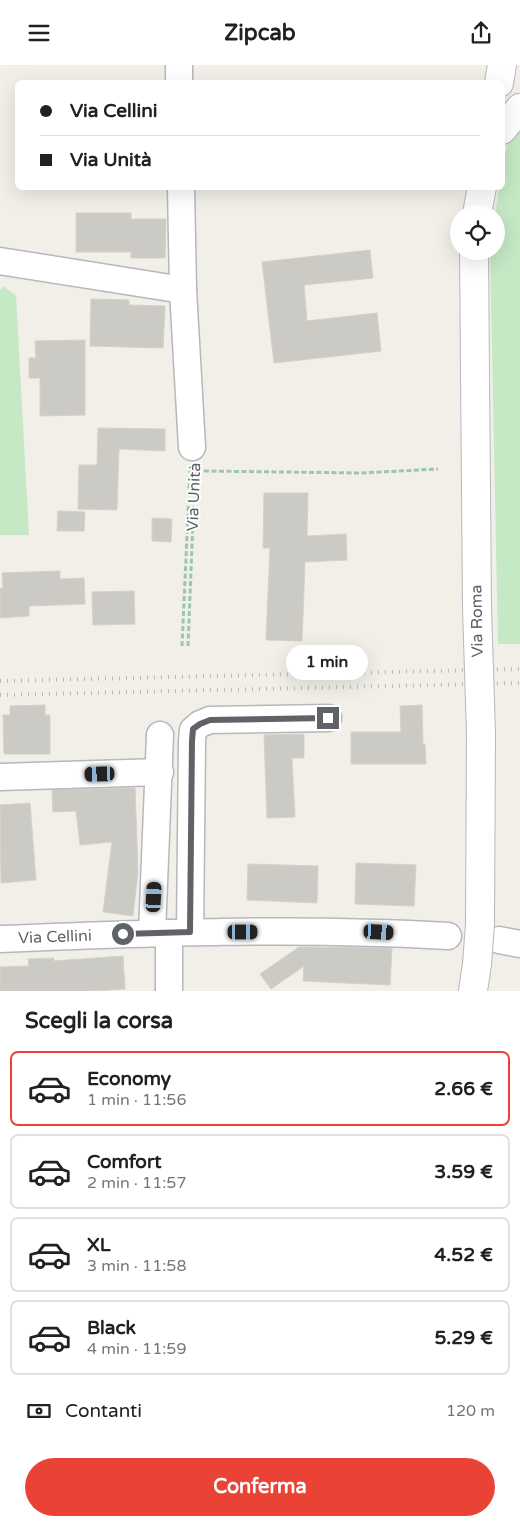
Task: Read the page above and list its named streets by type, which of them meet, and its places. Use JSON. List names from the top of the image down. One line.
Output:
{"streets":{"street":["Via Unità","Via Roma","Via Cellini"]},"page":{"header":"Zipcab","banner":["Via Cellini","Via Unità"],"bubble":"1 min","heading":"Scegli la corsa","list":[{"name":"Economy","note":"1 min · 11:56","value":"2.66 €"},{"name":"Comfort","note":"2 min · 11:57","value":"3.59 €"},{"name":"XL","note":"3 min · 11:58","value":"4.52 €"},{"name":"Black","note":"4 min · 11:59","value":"5.29 €"}],"pay":["Contanti","120 m"],"buttons":"Conferma"}}
